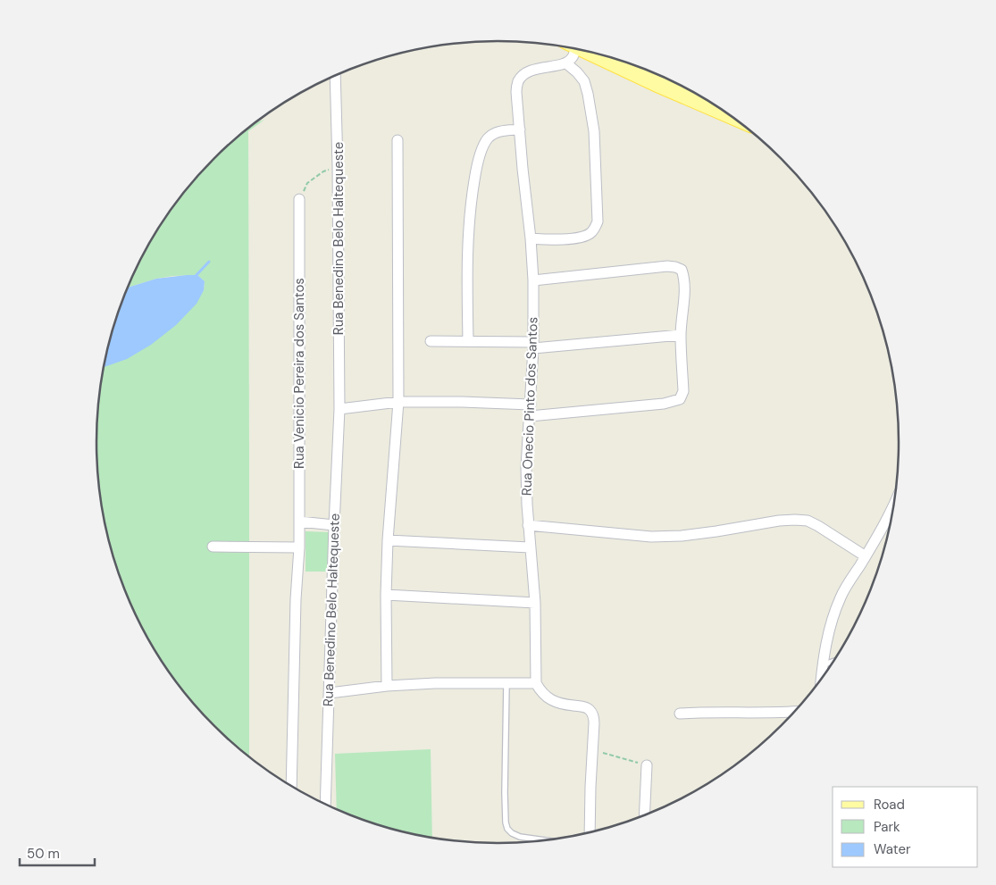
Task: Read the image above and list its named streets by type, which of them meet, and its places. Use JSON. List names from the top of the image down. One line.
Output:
{"streets":{"street":["Rua Benedino Belo Haltequeste","Rua Venicio Pereira dos Santos","Rua Onecio Pinto dos Santos"]},"legend":["Road","Park","Water"],"scale_bar":"50 m"}
